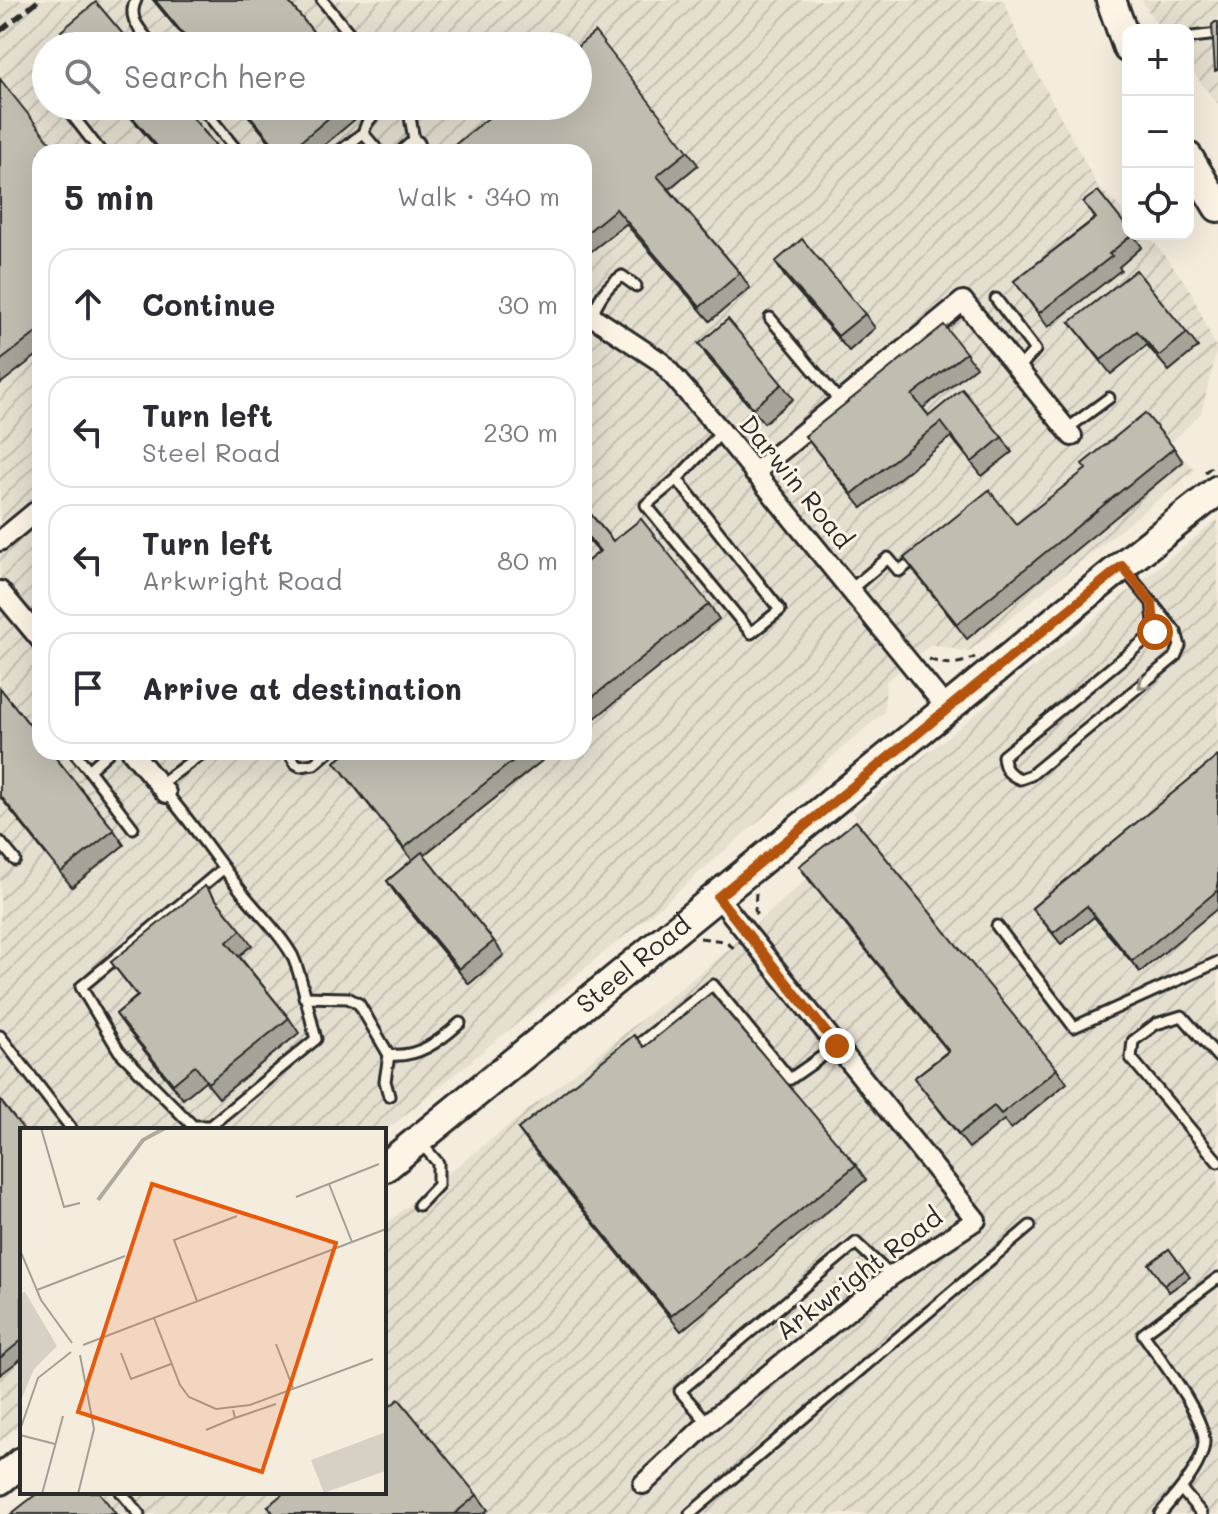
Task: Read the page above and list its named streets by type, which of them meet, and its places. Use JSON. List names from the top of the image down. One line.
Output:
{"streets":{"main road":["Steel Road"],"street":["Darwin Road","Arkwright Road"]},"crossings":[["Darwin Road","Steel Road"],["Steel Road","Arkwright Road"]],"page":{"map_buttons":["+","−"],"search":"Search here","heading":["5 min","Walk · 340 m"],"list":[["Continue","30 m"],["Turn left","Steel Road","230 m"],["Turn left","Arkwright Road","80 m"],"Arrive at destination"]}}
